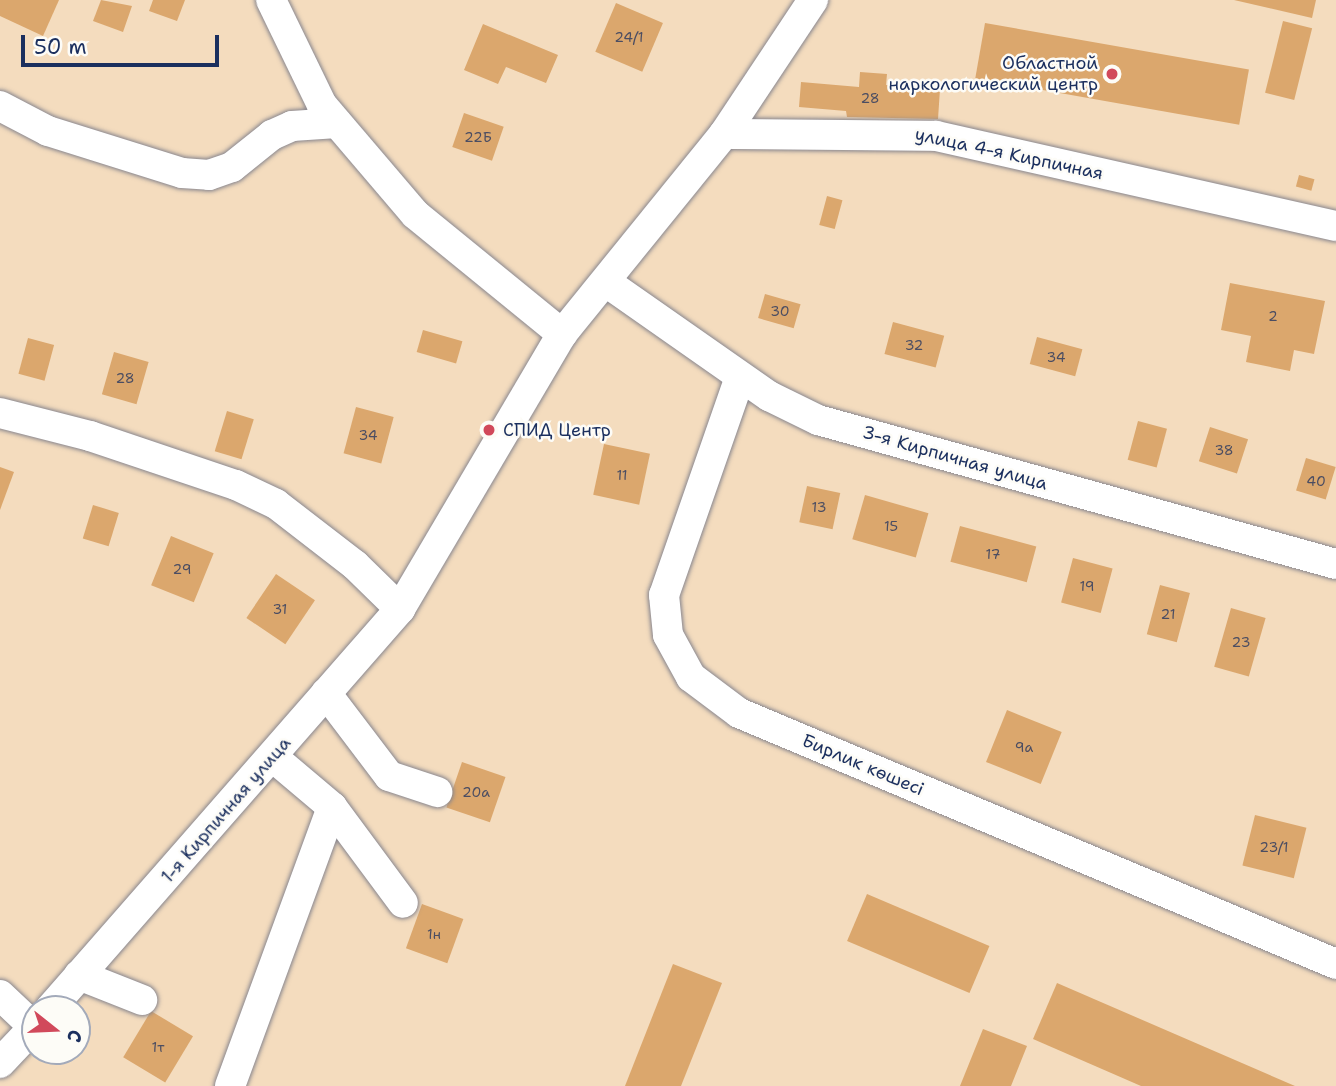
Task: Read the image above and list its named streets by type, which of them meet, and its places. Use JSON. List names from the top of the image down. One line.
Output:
{"streets":{"street":["улица 4-я Кирпичная","3-я Кирпичная улица","Бирлик көшесі","1-я Кирпичная улица"]},"crossings":[["3-я Кирпичная улица","Бирлик көшесі"]],"places":["Областной наркологический центр","СПИД Центр"],"house_numbers":["24/1","28","22Б","30","2","32","34","28","34","38","11","40","13","15","17","29","19","31","21","23","9а","20а","23/1","1н","1т"],"scale_bar":"50 m","north":"right"}
